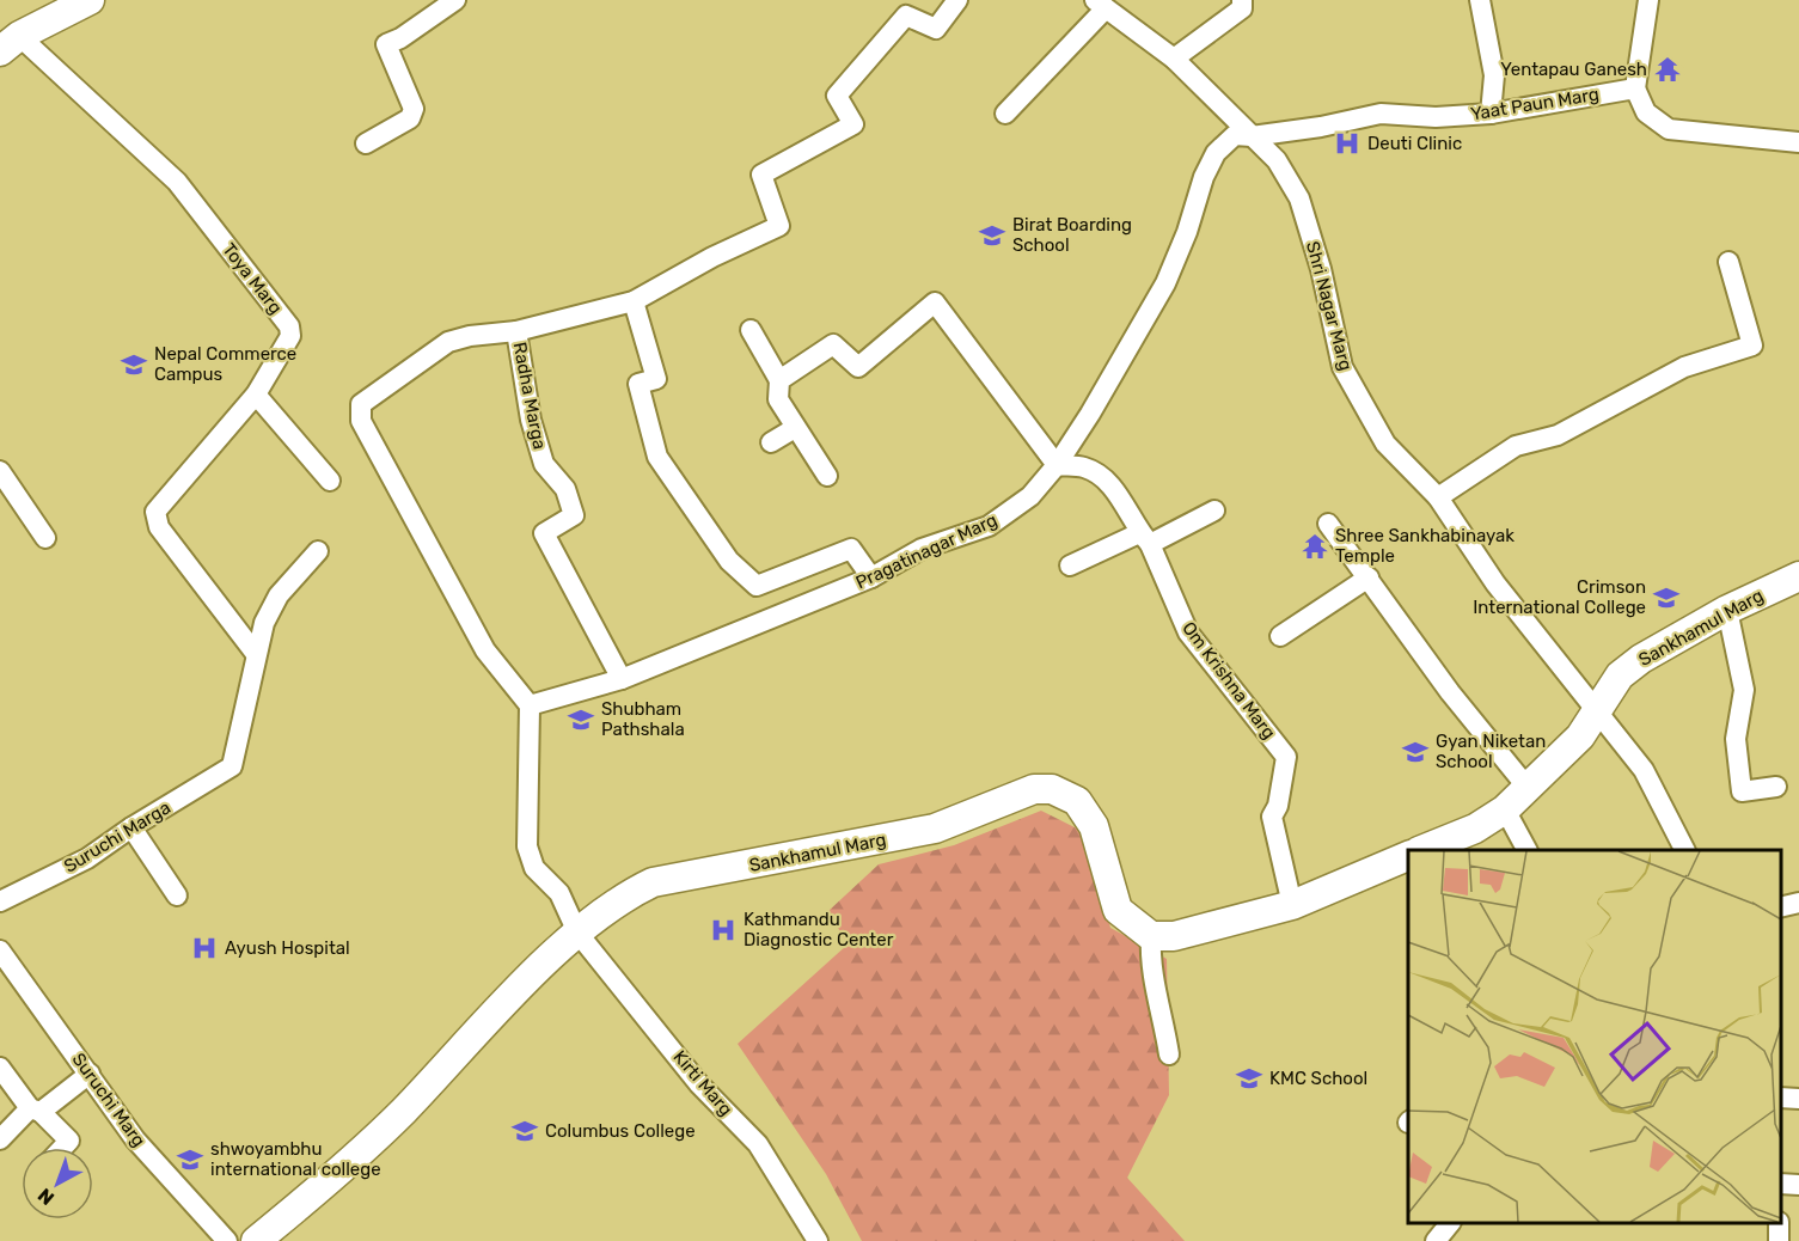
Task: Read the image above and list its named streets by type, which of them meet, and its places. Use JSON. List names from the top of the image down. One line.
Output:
{"streets":{"main road":["Sankhamul Marg"],"street":["Yaat Paun Marg","Toya Marg","Shri Nagar Marg","Radha Marga","Pragatinagar Marg","Om Krishna Marg","Suruchi Marga","Kirti Marg","Suruchi Marg"]},"crossings":[["Yaat Paun Marg","Shri Nagar Marg"],["Yaat Paun Marg","Pragatinagar Marg"],["Toya Marg","Suruchi Marga"],["Shri Nagar Marg","Pragatinagar Marg"],["Shri Nagar Marg","Sankhamul Marg"],["Radha Marga","Pragatinagar Marg"],["Pragatinagar Marg","Om Krishna Marg"],["Pragatinagar Marg","Kirti Marg"],["Sankhamul Marg","Kirti Marg"]],"places":{"temple":["Yentapau Ganesh","Shree Sankhabinayak Temple"],"hospital":["Deuti Clinic","Kathmandu Diagnostic Center","Ayush Hospital"],"school or university":["Birat Boarding School","Nepal Commerce Campus","Crimson International College","Shubham Pathshala","Gyan Niketan School","KMC School","Columbus College","shwoyambhu international college"]},"north":"bottom left"}
